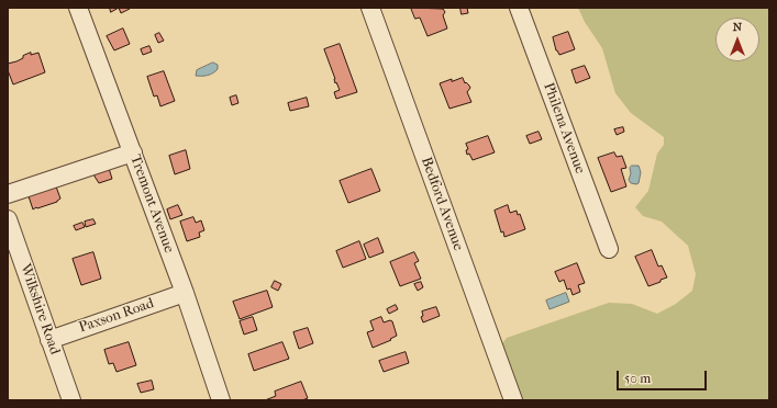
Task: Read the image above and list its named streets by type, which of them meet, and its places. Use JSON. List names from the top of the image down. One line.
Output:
{"streets":{"street":["Philena Avenue","Tremont Avenue","Bedford Avenue","Wilkshire Road","Paxson Road"]},"crossings":[["Tremont Avenue","Paxson Road"],["Wilkshire Road","Paxson Road"]],"scale_bar":"50 m","north":"top"}
